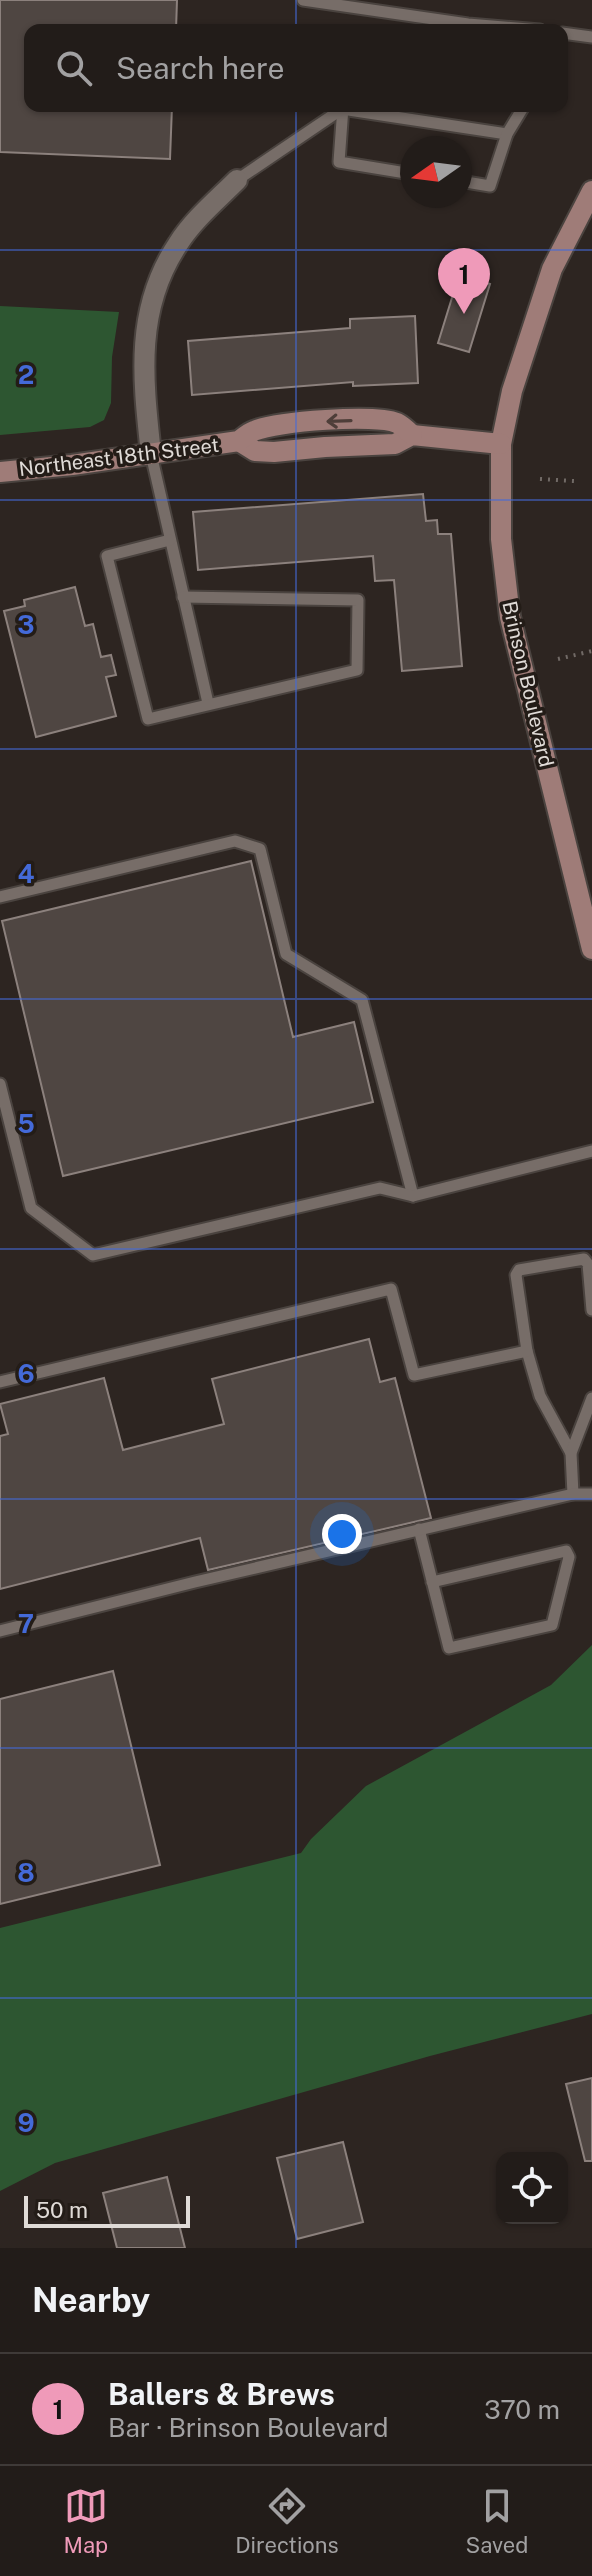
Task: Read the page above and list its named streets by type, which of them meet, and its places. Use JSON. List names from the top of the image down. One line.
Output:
{"streets":{"street":["Northeast 18th Street","Brinson Boulevard"]},"crossings":[["Northeast 18th Street","Brinson Boulevard"]],"scale_bar":"50 m","north":"left","page":{"search":"Search here","pins":"1","scale":"50 m","heading":"Nearby","list":[{"mark":"1","name":"Ballers & Brews","note":"Bar · Brinson Boulevard","value":"370 m"}],"nav":["Map","Directions","Saved"]},"grid":{"rows":["2","3","4","5","6","7","8","9"]}}
